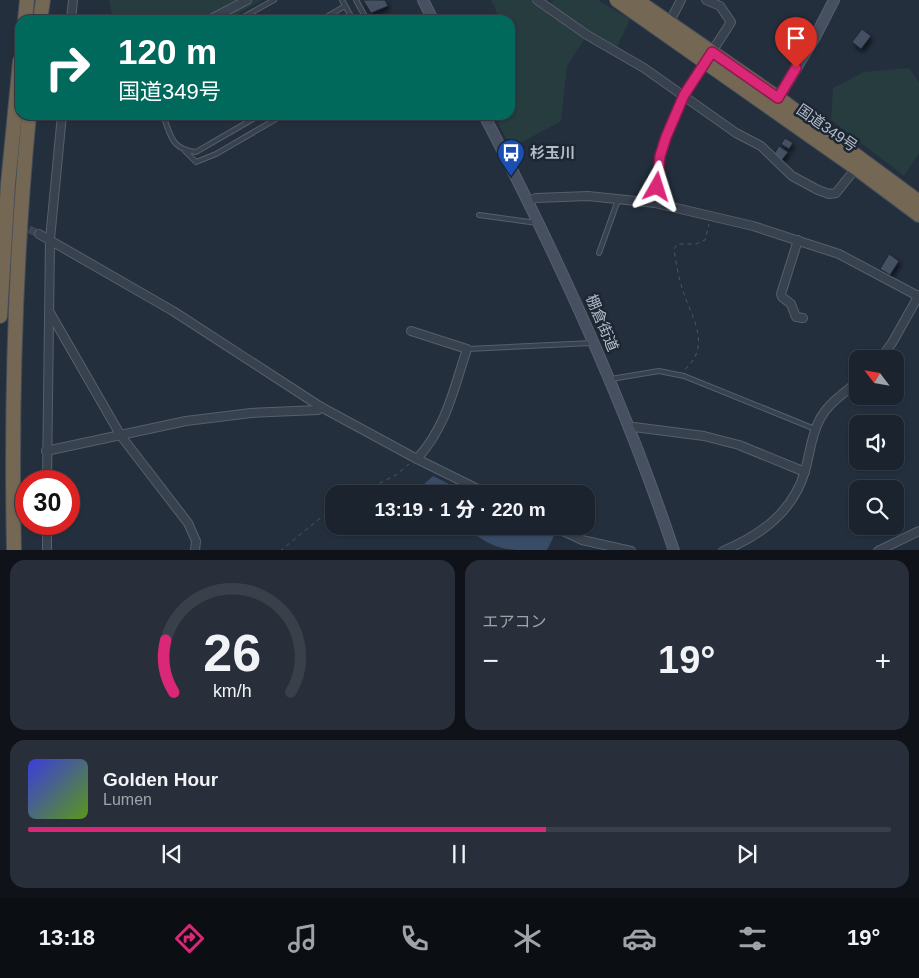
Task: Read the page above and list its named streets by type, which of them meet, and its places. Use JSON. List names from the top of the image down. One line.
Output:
{"streets":{"highway":["国道349号"],"street":["棚倉街道"]},"places":{"bus stop":["杉玉川"]},"north":"top left","page":{"turn":["120 m","国道349号"],"limit":"30","trip":"13:19 · 1 分 · 220 m","tile":"エアコン","heat":["−","19°","+"],"song":["Golden Hour","Lumen"],"tabs":["13:18","19°"],"gauge":["26","km/h"]}}
